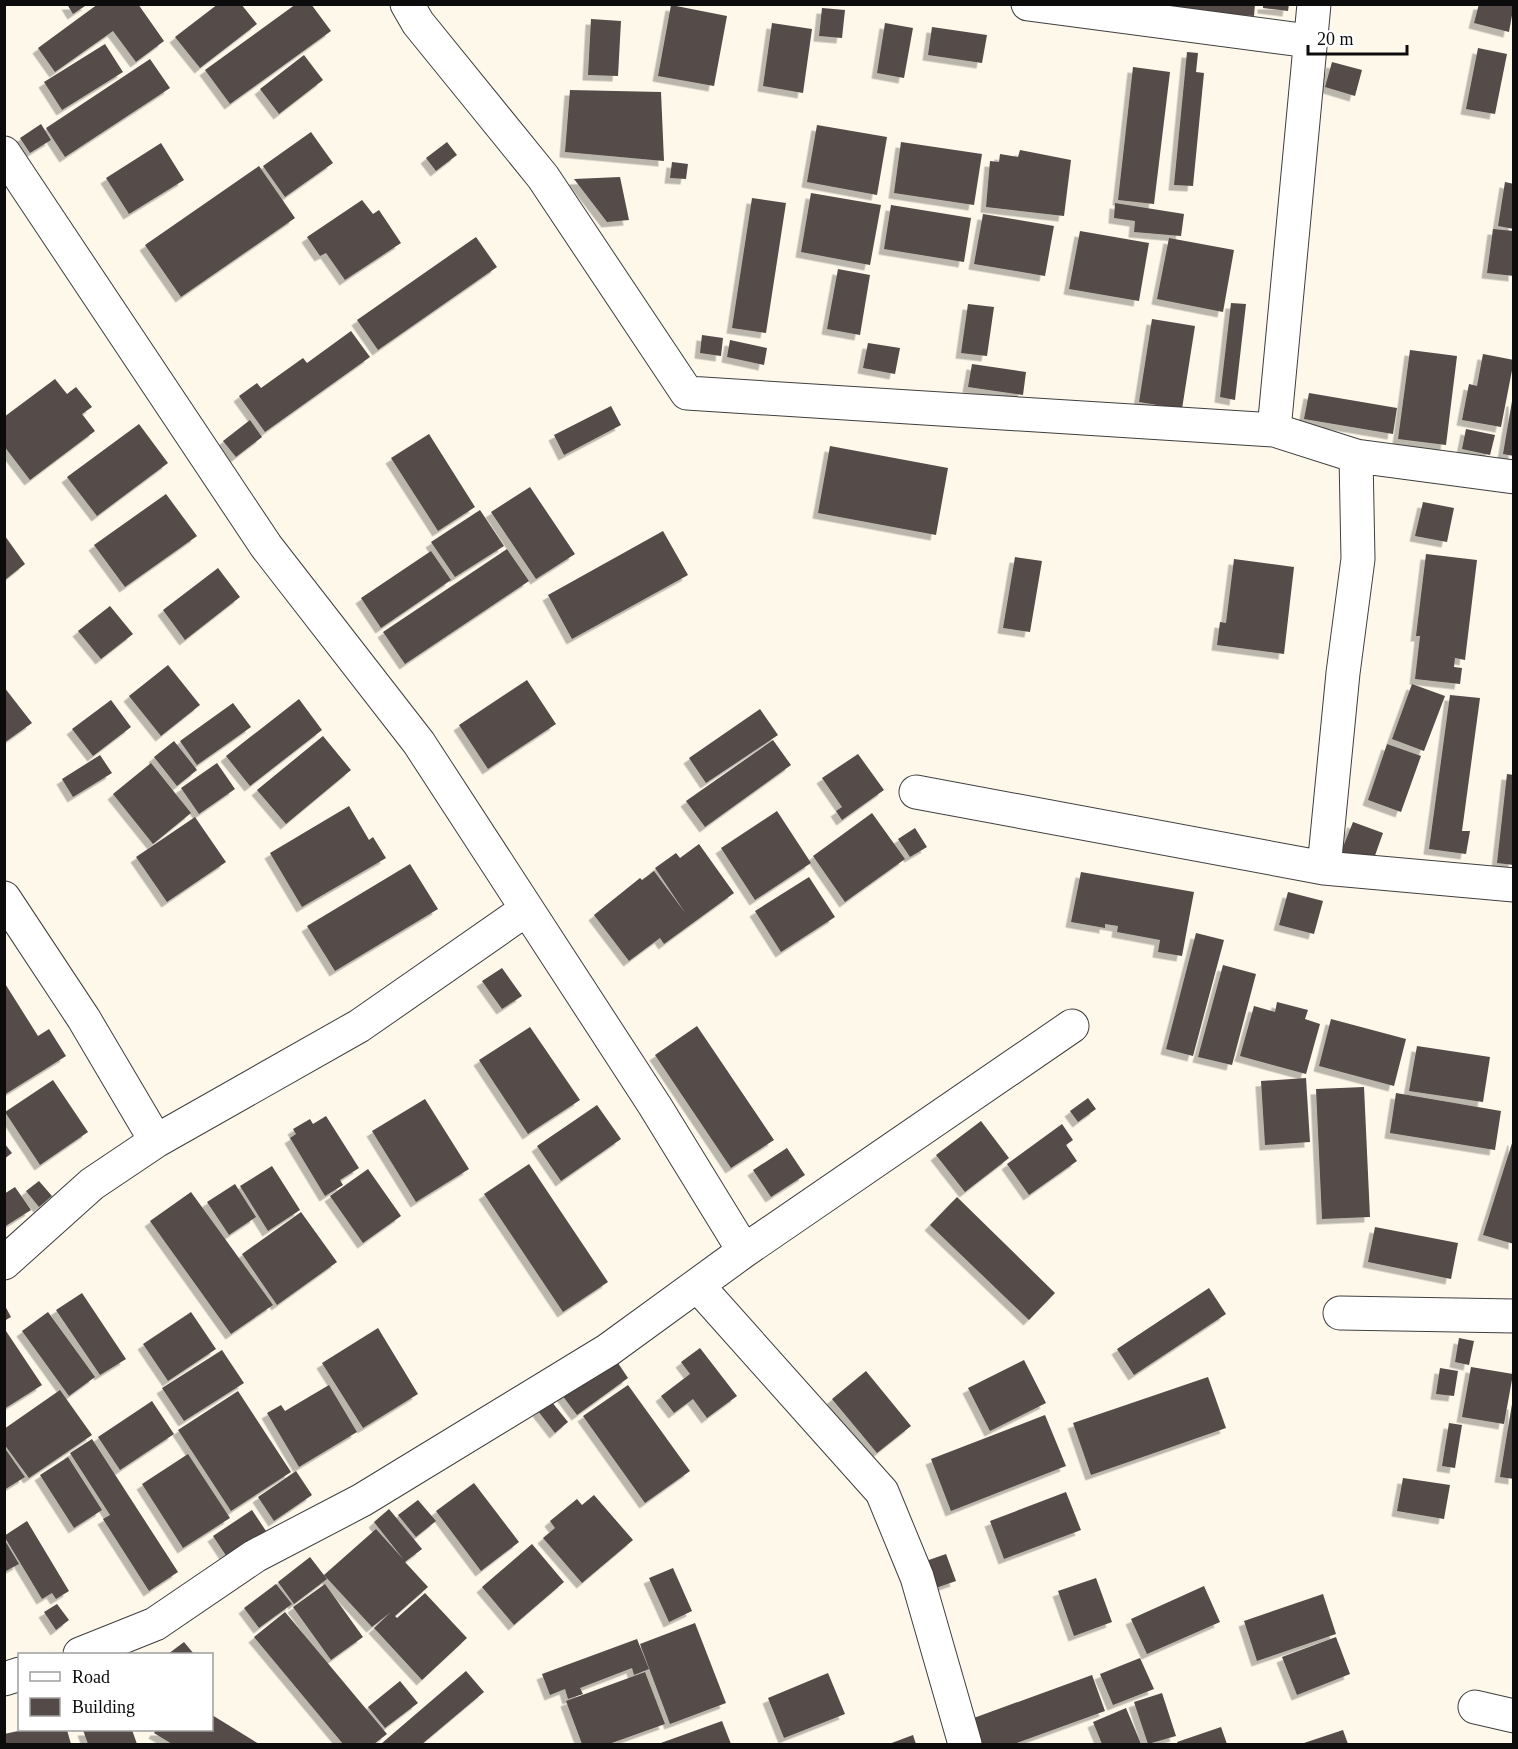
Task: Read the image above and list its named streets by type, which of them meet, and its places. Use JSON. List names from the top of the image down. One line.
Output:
{"legend":["Road","Building"],"scale_bar":"20 m"}
